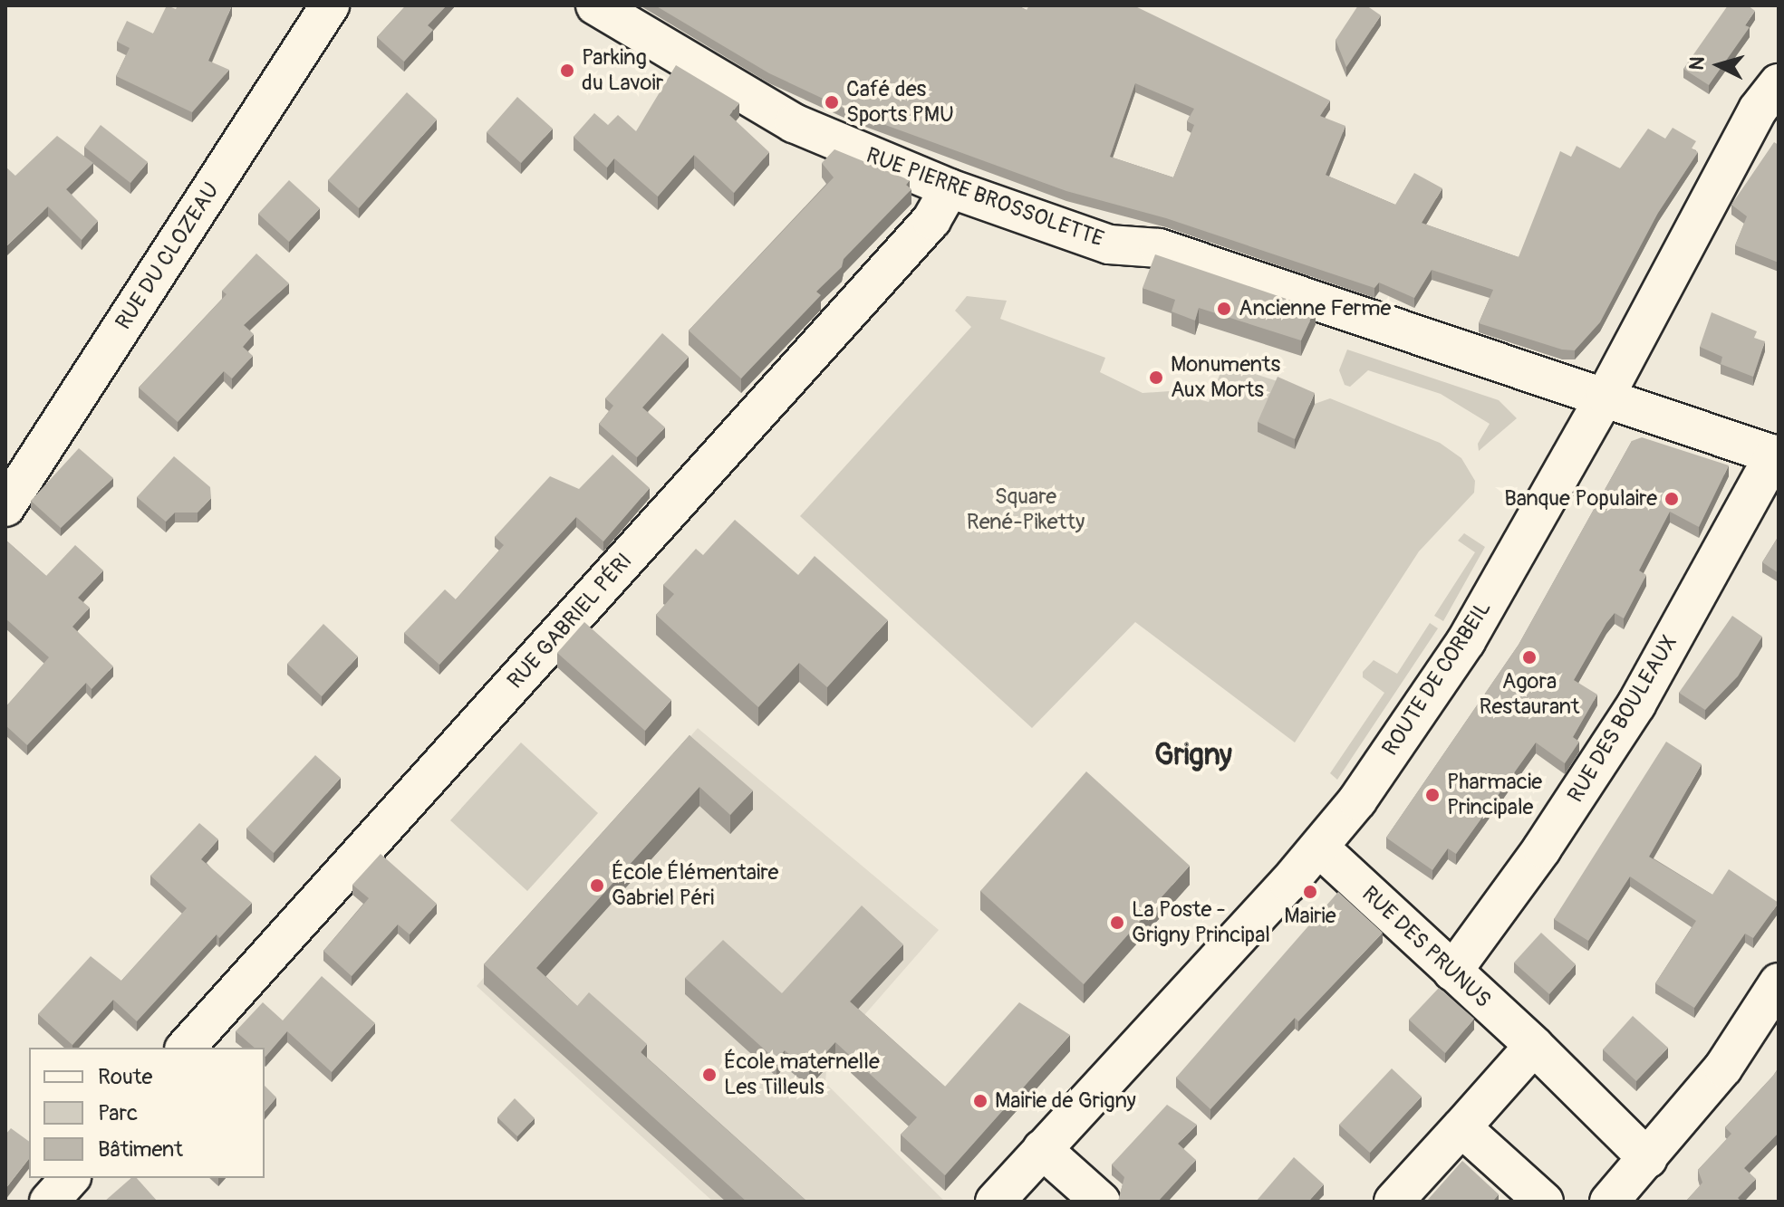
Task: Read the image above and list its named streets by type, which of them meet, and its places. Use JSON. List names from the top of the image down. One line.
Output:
{"streets":{"street":["RUE PIERRE BROSSOLETTE","RUE DU CLOZEAU","RUE GABRIEL PÉRI","ROUTE DE CORBEIL","RUE DES BOULEAUX","RUE DES PRUNUS"]},"crossings":[["RUE PIERRE BROSSOLETTE","RUE GABRIEL PÉRI"],["RUE PIERRE BROSSOLETTE","ROUTE DE CORBEIL"],["RUE PIERRE BROSSOLETTE","RUE DES BOULEAUX"],["ROUTE DE CORBEIL","RUE DES PRUNUS"],["RUE DES BOULEAUX","RUE DES PRUNUS"]],"districts":["Grigny"],"parks":["Square René-Piketty"],"places":["Parking du Lavoir","Café des Sports PMU","Ancienne Ferme","Monuments Aux Morts","Banque Populaire","Agora Restaurant","Pharmacie Principale","École Élémentaire Gabriel Péri","Mairie","La Poste - Grigny Principal","École maternelle Les Tilleuls","Mairie de Grigny"],"legend":["Route","Parc","Bâtiment"],"north":"left"}
